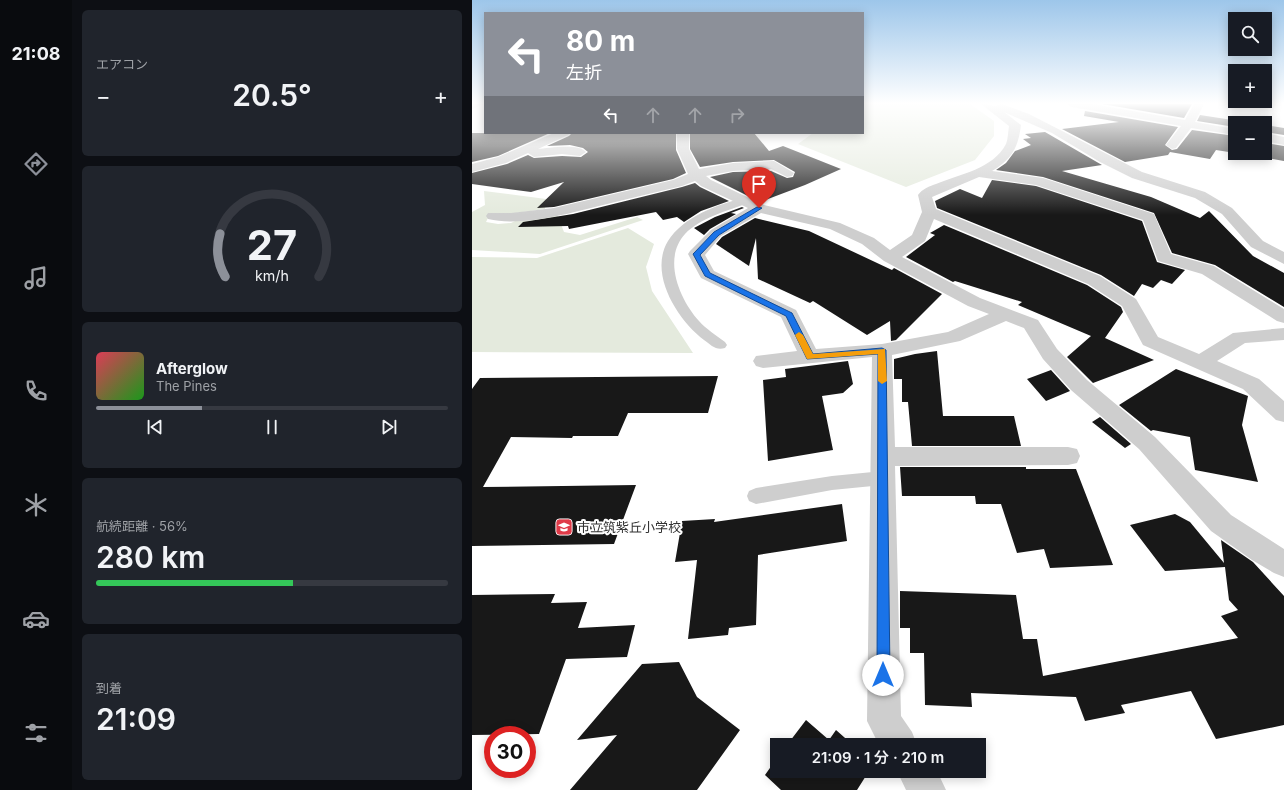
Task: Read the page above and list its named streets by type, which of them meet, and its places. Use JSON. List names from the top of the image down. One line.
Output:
{"places":{"school or university":["市立筑紫丘小学校"]},"page":{"tabs":"21:08","tile":["エアコン",["航続距離 · 56%","280 km"],["到着","21:09"]],"map_buttons":["+","−"],"turn":["80 m","左折"],"heat":["−","20.5°","+"],"song":["Afterglow","The Pines"],"limit":"30","trip":"21:09 · 1 分 · 210 m","gauge":["27","km/h"]}}
